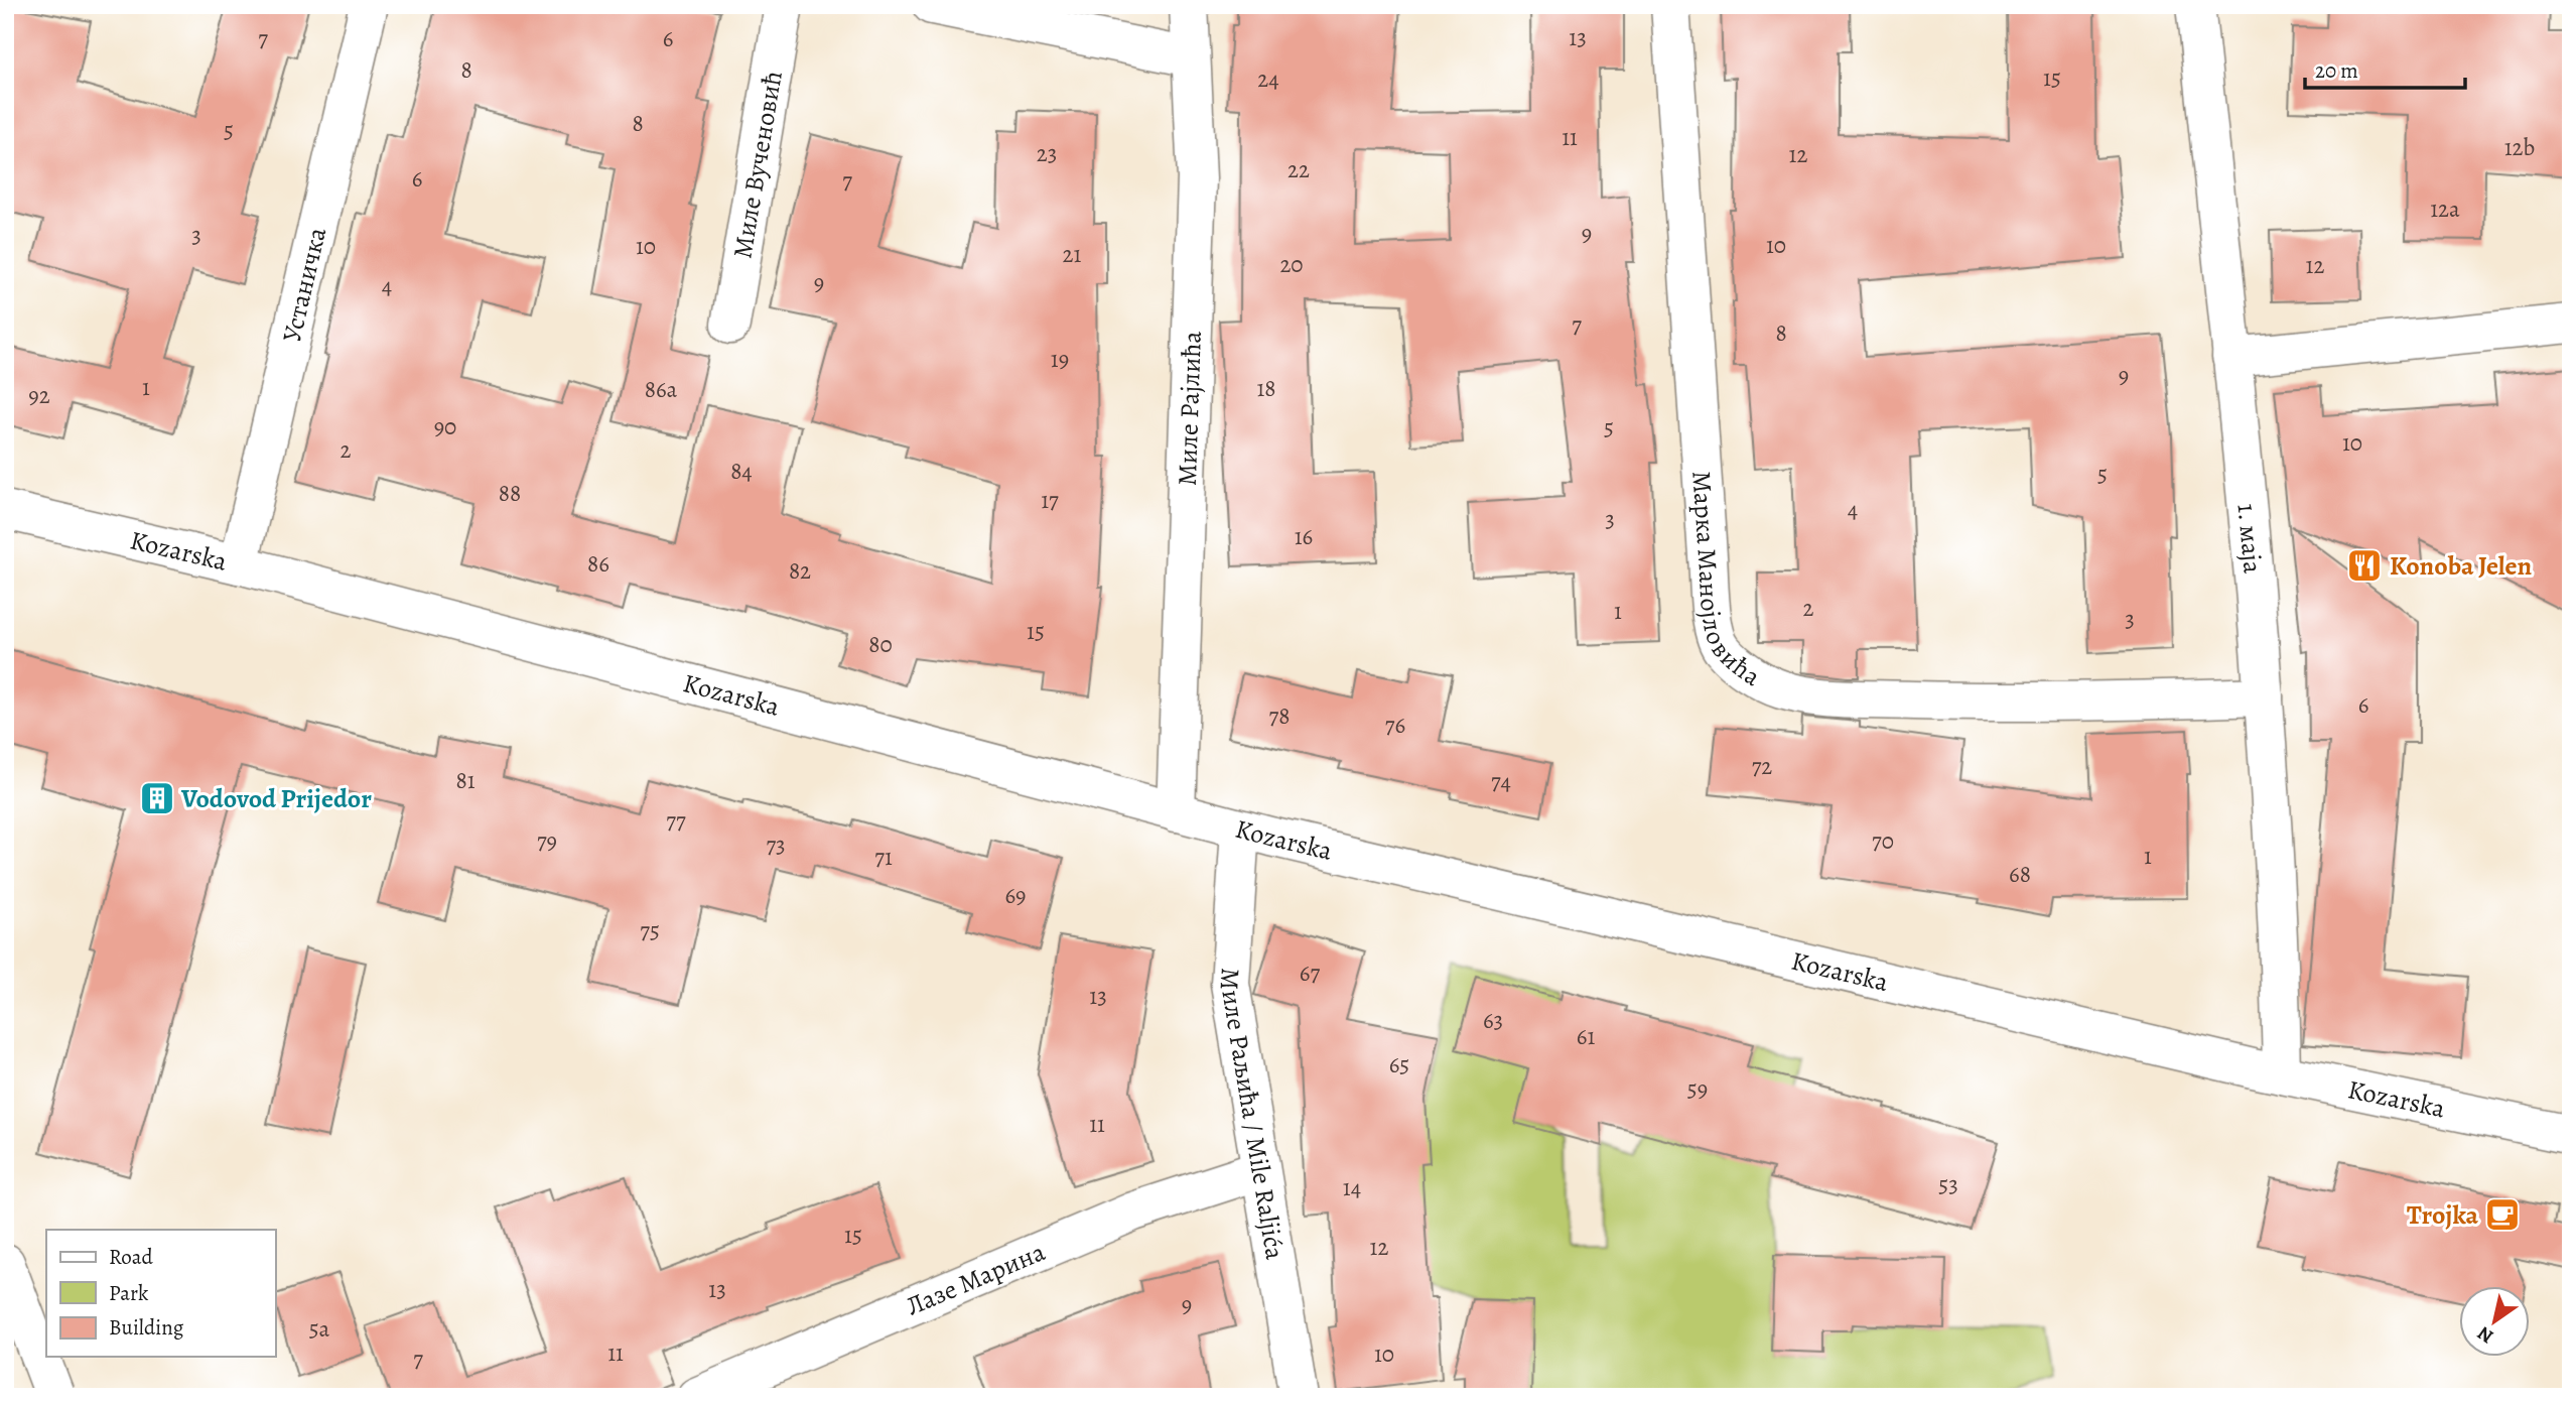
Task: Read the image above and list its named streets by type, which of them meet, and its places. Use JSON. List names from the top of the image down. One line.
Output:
{"streets":{"street":["Миле Вученовић","Устаничка","Миле Рајлића","1. маја","Kozarska","Марка Манојловића","Миле Раљића / Mile Raljića","Лазе Марина"]},"crossings":[["Устаничка","Kozarska"],["Миле Рајлића","Kozarska"],["1. маја","Kozarska"],["1. маја","Марка Манојловића"],["Kozarska","Миле Раљића / Mile Raljića"],["Миле Раљића / Mile Raljića","Лазе Марина"]],"places":{"restaurant":["Konoba Jelen"],"building":["Vodovod Prijedor"],"cafe":["Trojka"]},"house_numbers":["13","7","6","8","15","24","8","5","11","12b","23","12","22","6","7","12a","9","3","10","10","21","20","12","9","4","7","8","19","9","1","18","86a","92","90","5","10","2","84","5","88","17","4","3","16","86","82","2","1","3","15","80","6","78","76","72","81","74","77","79","70","73","1","71","68","69","75","67","13","63","61","65","59","11","53","14","15","12","13","9","5a","11","10","7"],"legend":["Road","Park","Building"],"scale_bar":"20 m","north":"bottom left"}
